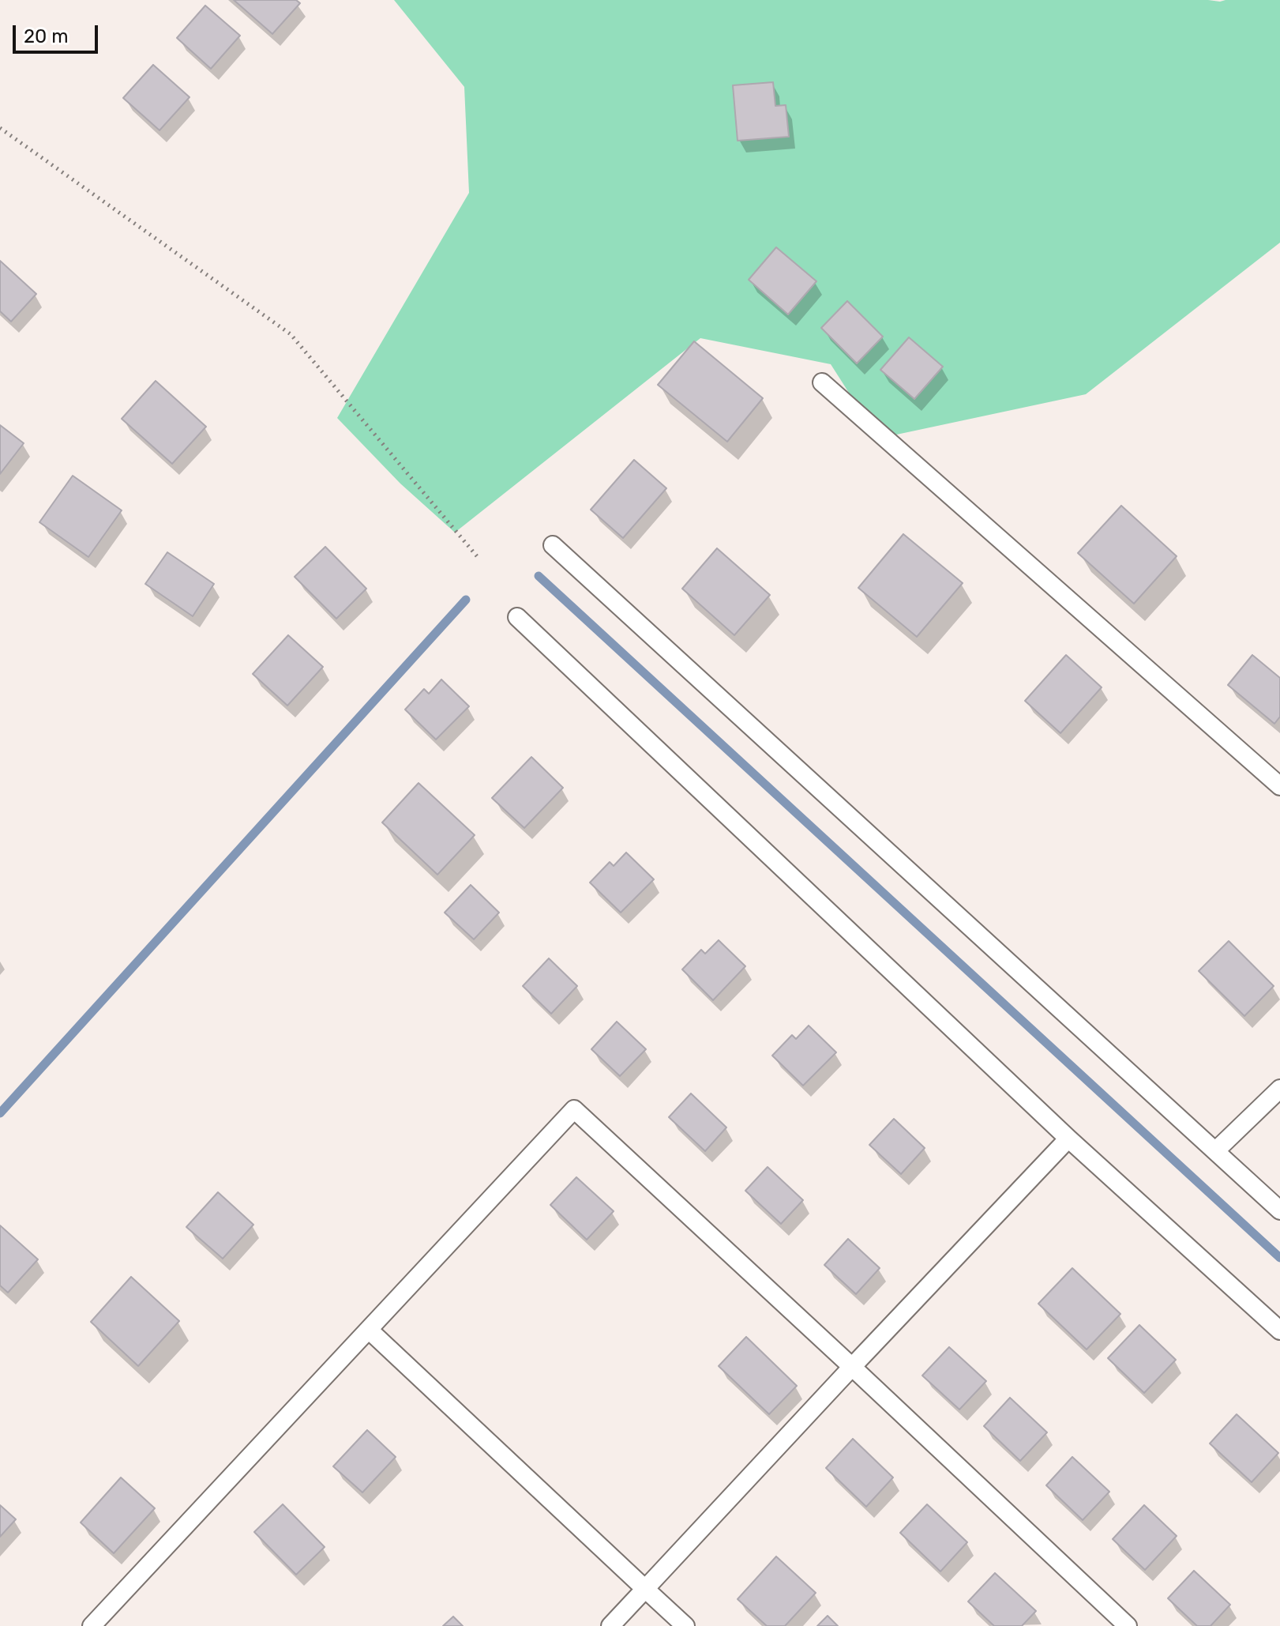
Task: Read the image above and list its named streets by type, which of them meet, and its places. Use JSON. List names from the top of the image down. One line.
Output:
{"scale_bar":"20 m"}
